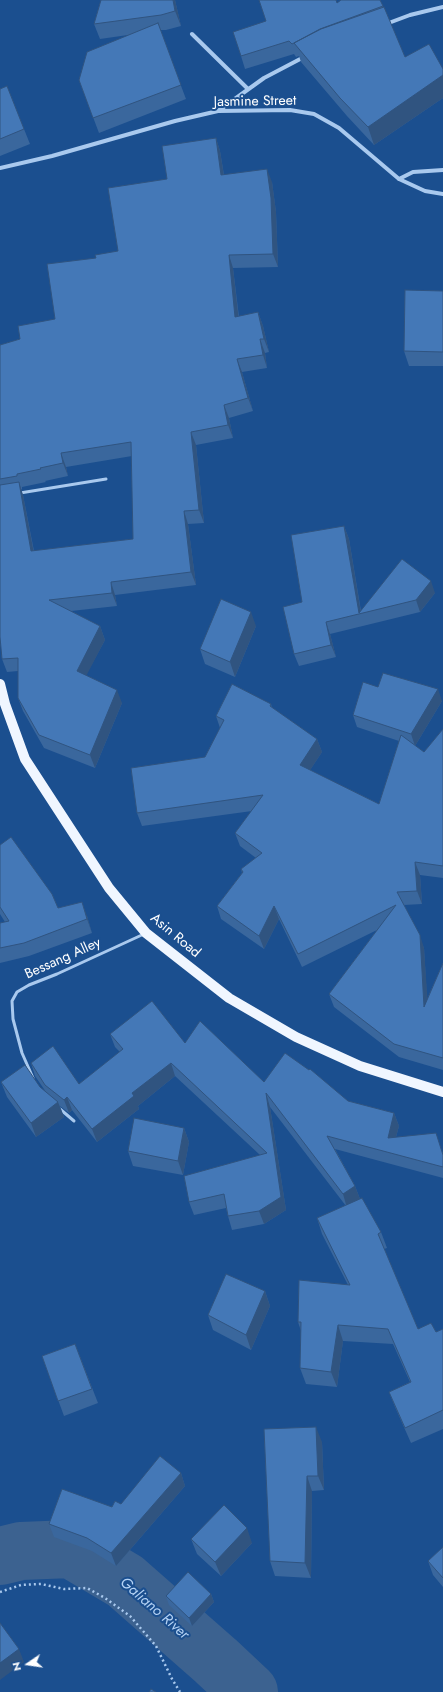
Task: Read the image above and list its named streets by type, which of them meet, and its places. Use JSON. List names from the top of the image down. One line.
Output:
{"streets":{"main road":["Asin Road"],"street":["Jasmine Street"],"lane":["Bessang Alley"]},"crossings":[["Asin Road","Bessang Alley"]],"water":["Galiano River"],"north":"left"}
